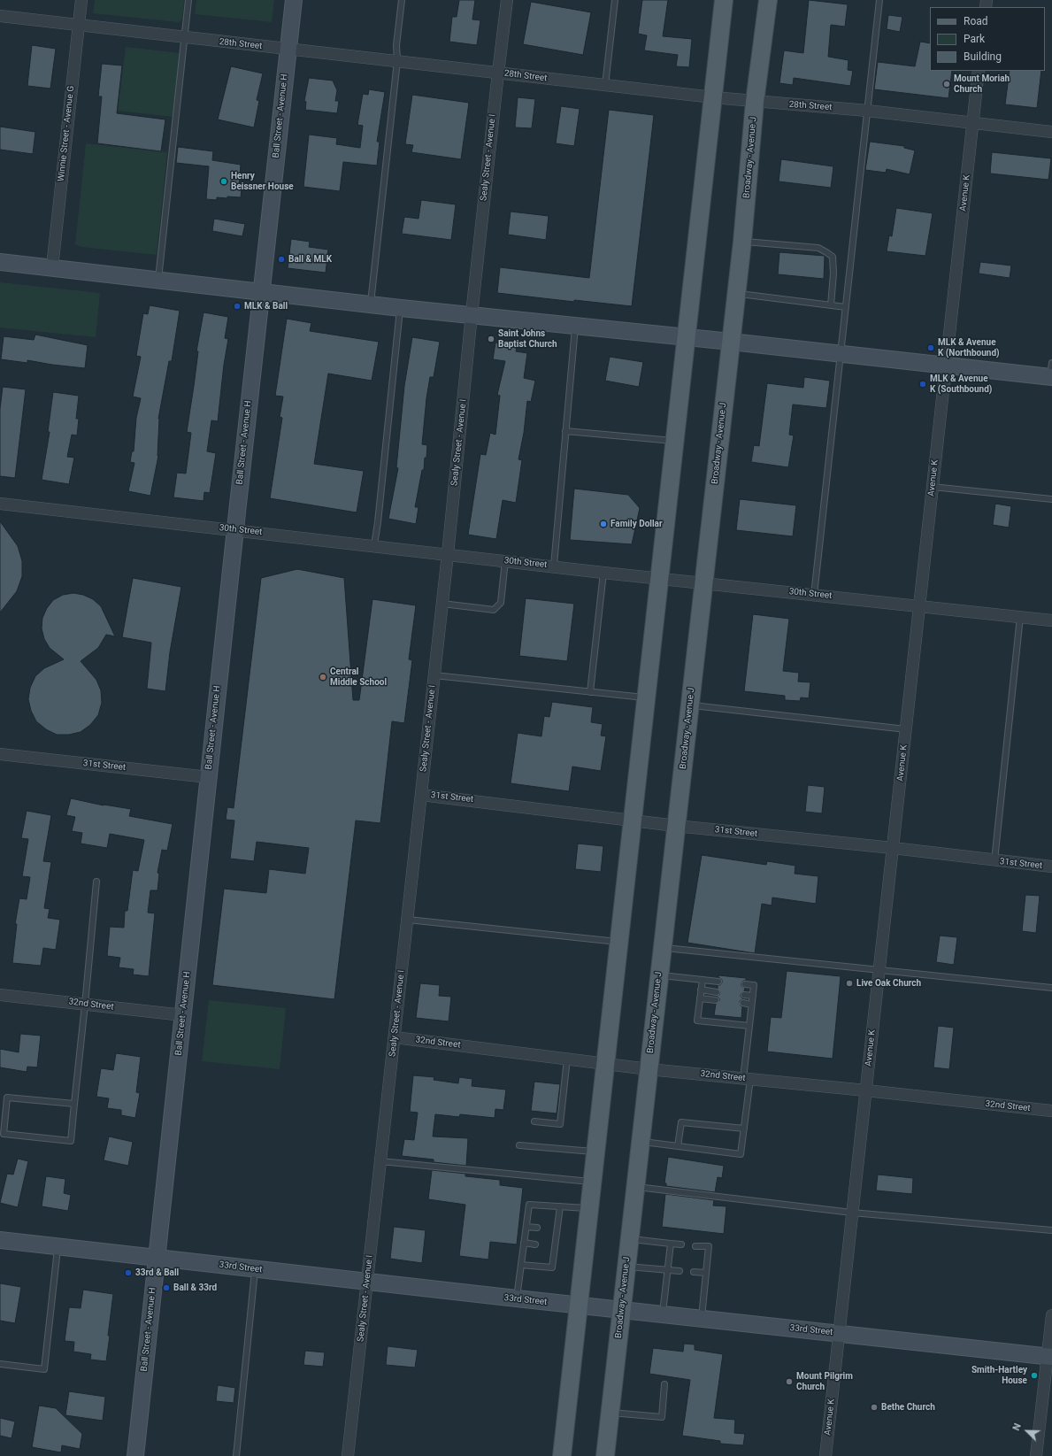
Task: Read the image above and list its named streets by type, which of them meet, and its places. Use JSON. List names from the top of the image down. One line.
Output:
{"streets":{"main road":["Broadway - Avenue J"],"street":["28th Street","Ball Street - Avenue H","Winnie Street - Avenue G","Sealy Street - Avenue I","Avenue K","30th Street","31st Street","32nd Street","33rd Street"]},"crossings":[["28th Street","Ball Street - Avenue H"],["28th Street","Winnie Street - Avenue G"],["28th Street","Sealy Street - Avenue I"],["28th Street","Broadway - Avenue J"],["28th Street","Avenue K"],["Ball Street - Avenue H","30th Street"],["Ball Street - Avenue H","31st Street"],["Ball Street - Avenue H","32nd Street"],["Ball Street - Avenue H","33rd Street"],["Sealy Street - Avenue I","30th Street"],["Sealy Street - Avenue I","31st Street"],["Sealy Street - Avenue I","32nd Street"],["Sealy Street - Avenue I","33rd Street"],["Broadway - Avenue J","30th Street"],["Broadway - Avenue J","31st Street"],["Broadway - Avenue J","32nd Street"],["Broadway - Avenue J","33rd Street"],["Avenue K","30th Street"],["Avenue K","31st Street"],["Avenue K","32nd Street"],["Avenue K","33rd Street"]],"places":["Mount Moriah Church","Henry Beissner House","Ball & MLK","MLK & Ball","Saint Johns Baptist Church","MLK & Avenue K (Northbound)","MLK & Avenue K (Southbound)","Family Dollar","Central Middle School","Live Oak Church","33rd & Ball","Ball & 33rd","Smith-Hartley House","Mount Pilgrim Church","Bethe Church"],"legend":["Road","Park","Building"],"north":"top left"}
